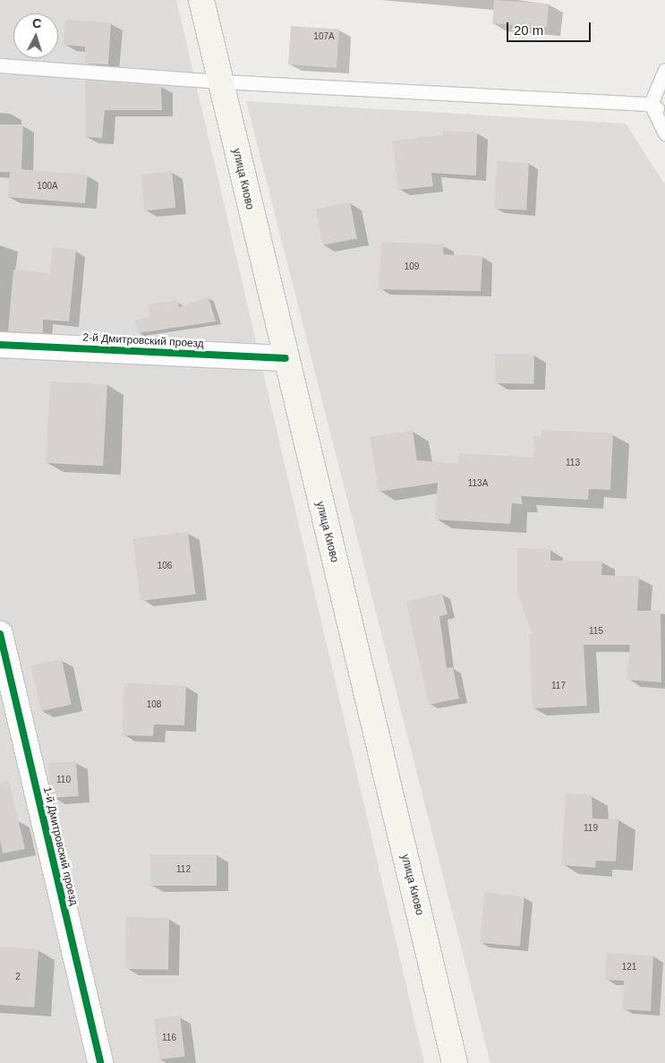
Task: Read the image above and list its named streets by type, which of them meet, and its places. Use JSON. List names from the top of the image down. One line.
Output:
{"streets":{"main road":["улица Киово"],"street":["2-й Дмитровский проезд","1-й Дмитровский проезд"]},"crossings":[["улица Киово","2-й Дмитровский проезд"]],"house_numbers":["107А","100А","109","113","113А","106","115","117","108","110","119","112","121","2","116"],"scale_bar":"20 m","north":"top"}
